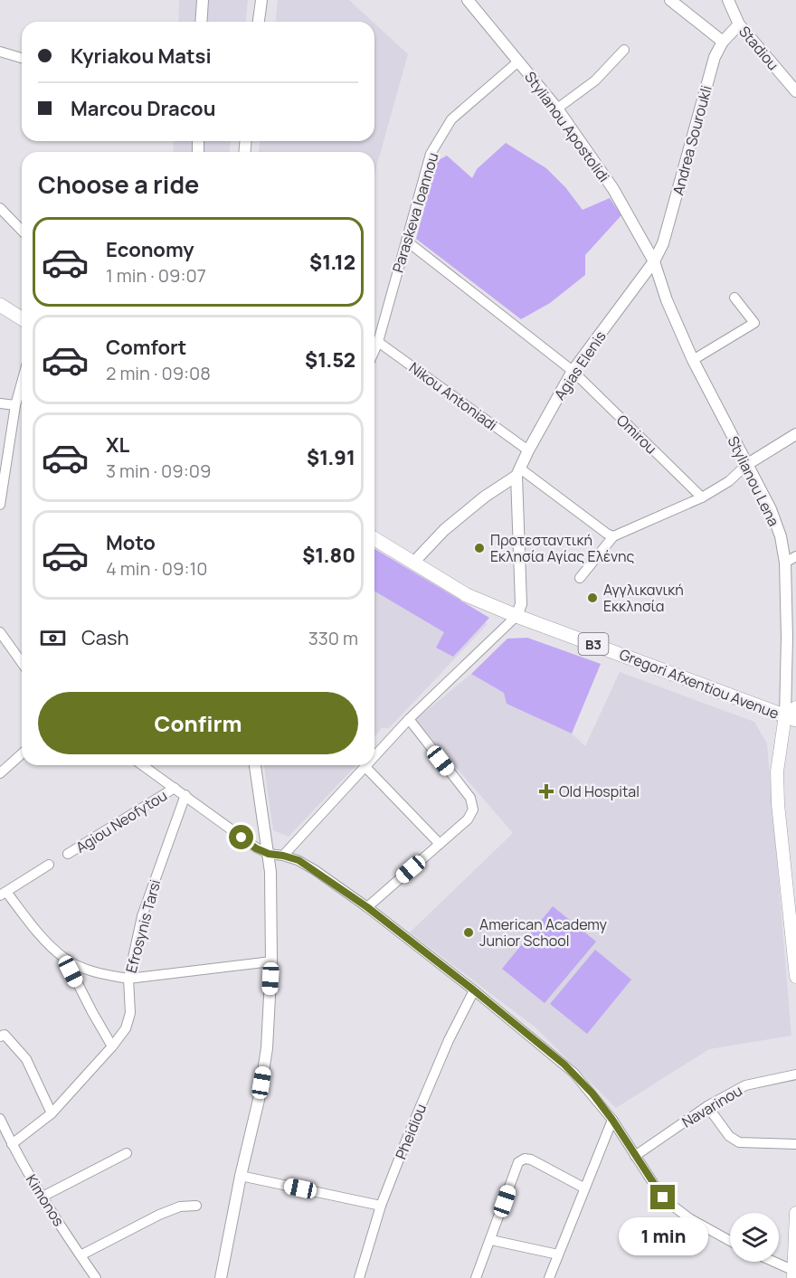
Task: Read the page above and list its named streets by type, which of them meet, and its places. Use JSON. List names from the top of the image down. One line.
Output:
{"streets":{"main road":["B3","Gregori Afxentiou Avenue"],"street":["Stadiou","Stylianou Apostolidi","Andrea Souroukli","Paraskeva Ioannou","Agias Elenis","Nikou Antoniadi","Omirou","Stylianou Lena","Agiou Neofytou","Efrosynis Tarsi","Navarinou","Pheidiou","Kimonos"]},"crossings":[["Stadiou","Andrea Souroukli"],["Stylianou Apostolidi","Andrea Souroukli"],["Stylianou Apostolidi","Paraskeva Ioannou"],["Stylianou Apostolidi","Agias Elenis"],["Stylianou Apostolidi","Stylianou Lena"],["Andrea Souroukli","Agias Elenis"],["Andrea Souroukli","Stylianou Lena"],["Paraskeva Ioannou","Nikou Antoniadi"],["Paraskeva Ioannou","Omirou"],["Agias Elenis","Nikou Antoniadi"],["Agias Elenis","Omirou"],["Agias Elenis","Stylianou Lena"],["Agias Elenis","Gregori Afxentiou Avenue"],["Stylianou Lena","Gregori Afxentiou Avenue"],["Efrosynis Tarsi","Kimonos"]],"places":{"other":["Προτεσταντική Εκλησία Αγίας Ελένης","Αγγλικανική Εκκλησία","American Academy Junior School"],"health":["Old Hospital"]},"page":{"banner":["Kyriakou Matsi","Marcou Dracou"],"heading":"Choose a ride","list":[{"name":"Economy","note":"1 min · 09:07","value":"$1.12"},{"name":"Comfort","note":"2 min · 09:08","value":"$1.52"},{"name":"XL","note":"3 min · 09:09","value":"$1.91"},{"name":"Moto","note":"4 min · 09:10","value":"$1.80"}],"pay":["Cash","330 m"],"buttons":"Confirm","bubble":"1 min"}}
